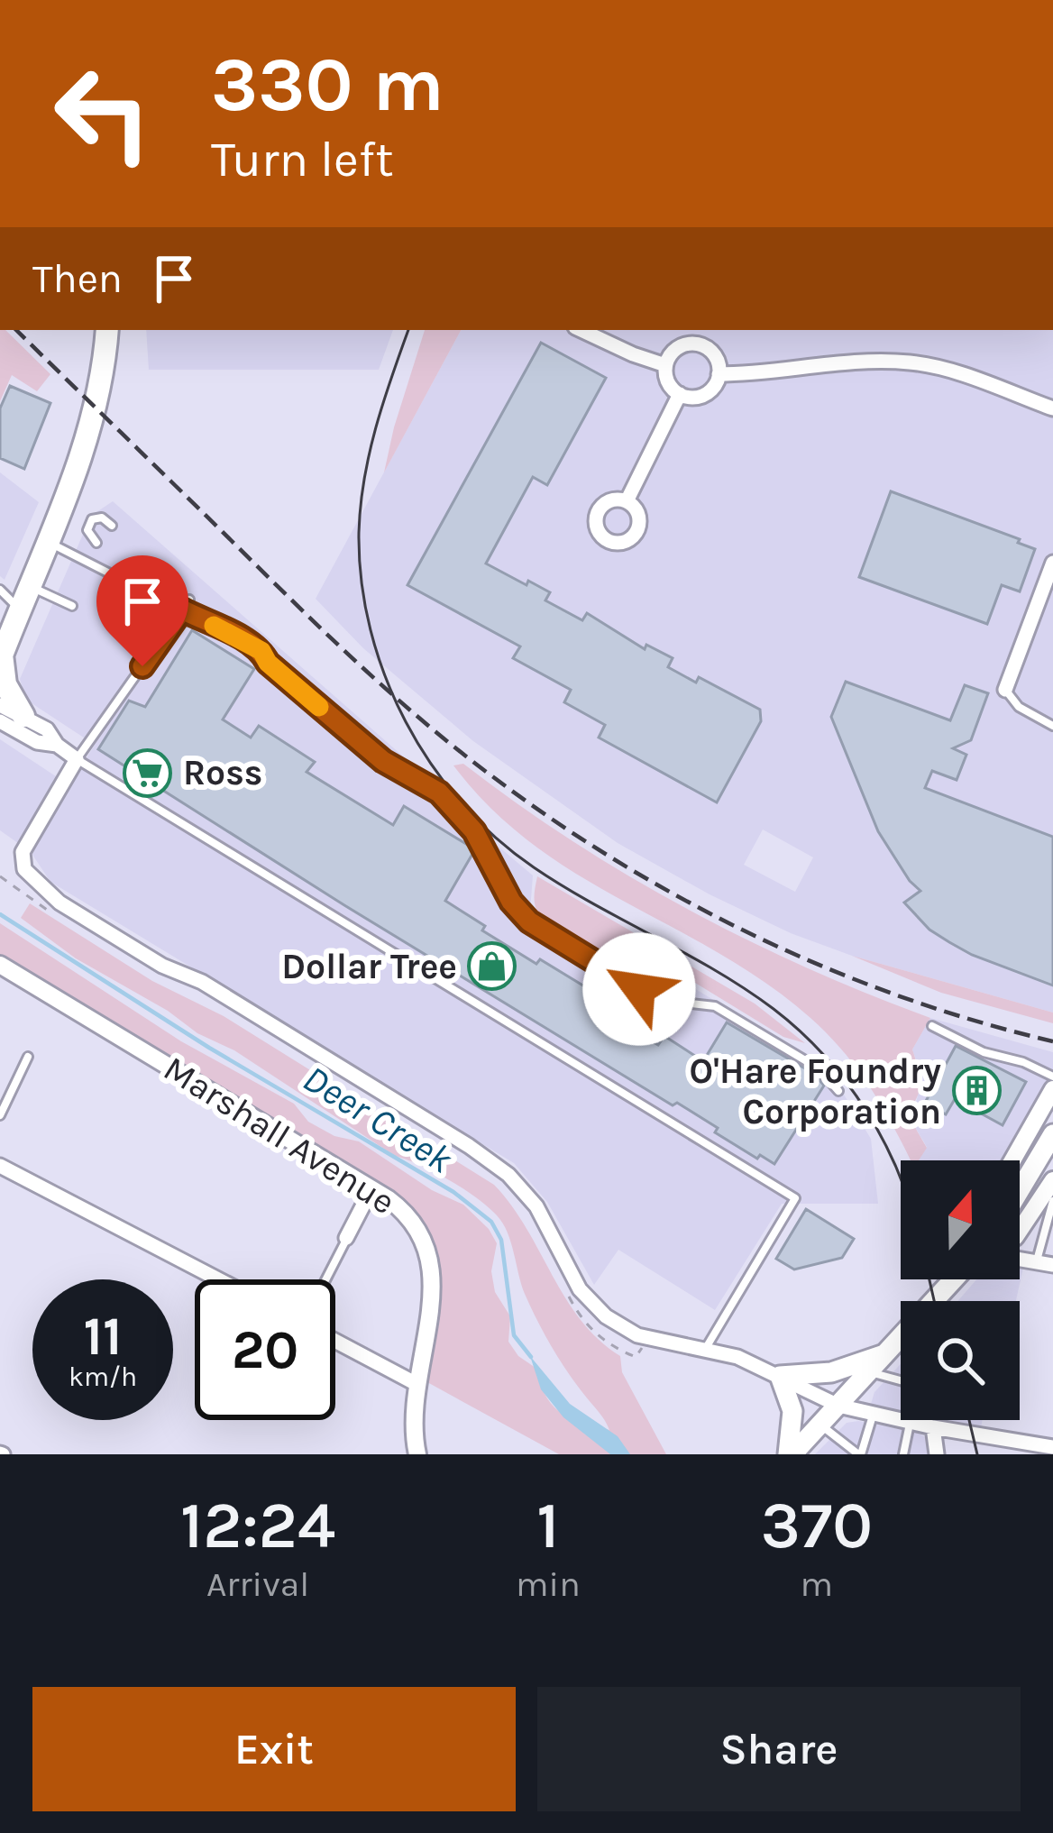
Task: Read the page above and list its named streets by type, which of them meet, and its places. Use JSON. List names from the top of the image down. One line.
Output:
{"streets":{"street":["Marshall Avenue"]},"water":["Deer Creek"],"places":{"supermarket":["Ross"],"shop":["Dollar Tree"],"building":["O'Hare Foundry Corporation"]},"north":"top","page":{"turn":["330 m","Turn left"],"then":"Then","speed":"11 km/h","limit":"20","eta":["12:24","Arrival","1","min","370","m"],"buttons":["Exit","Share"]}}
